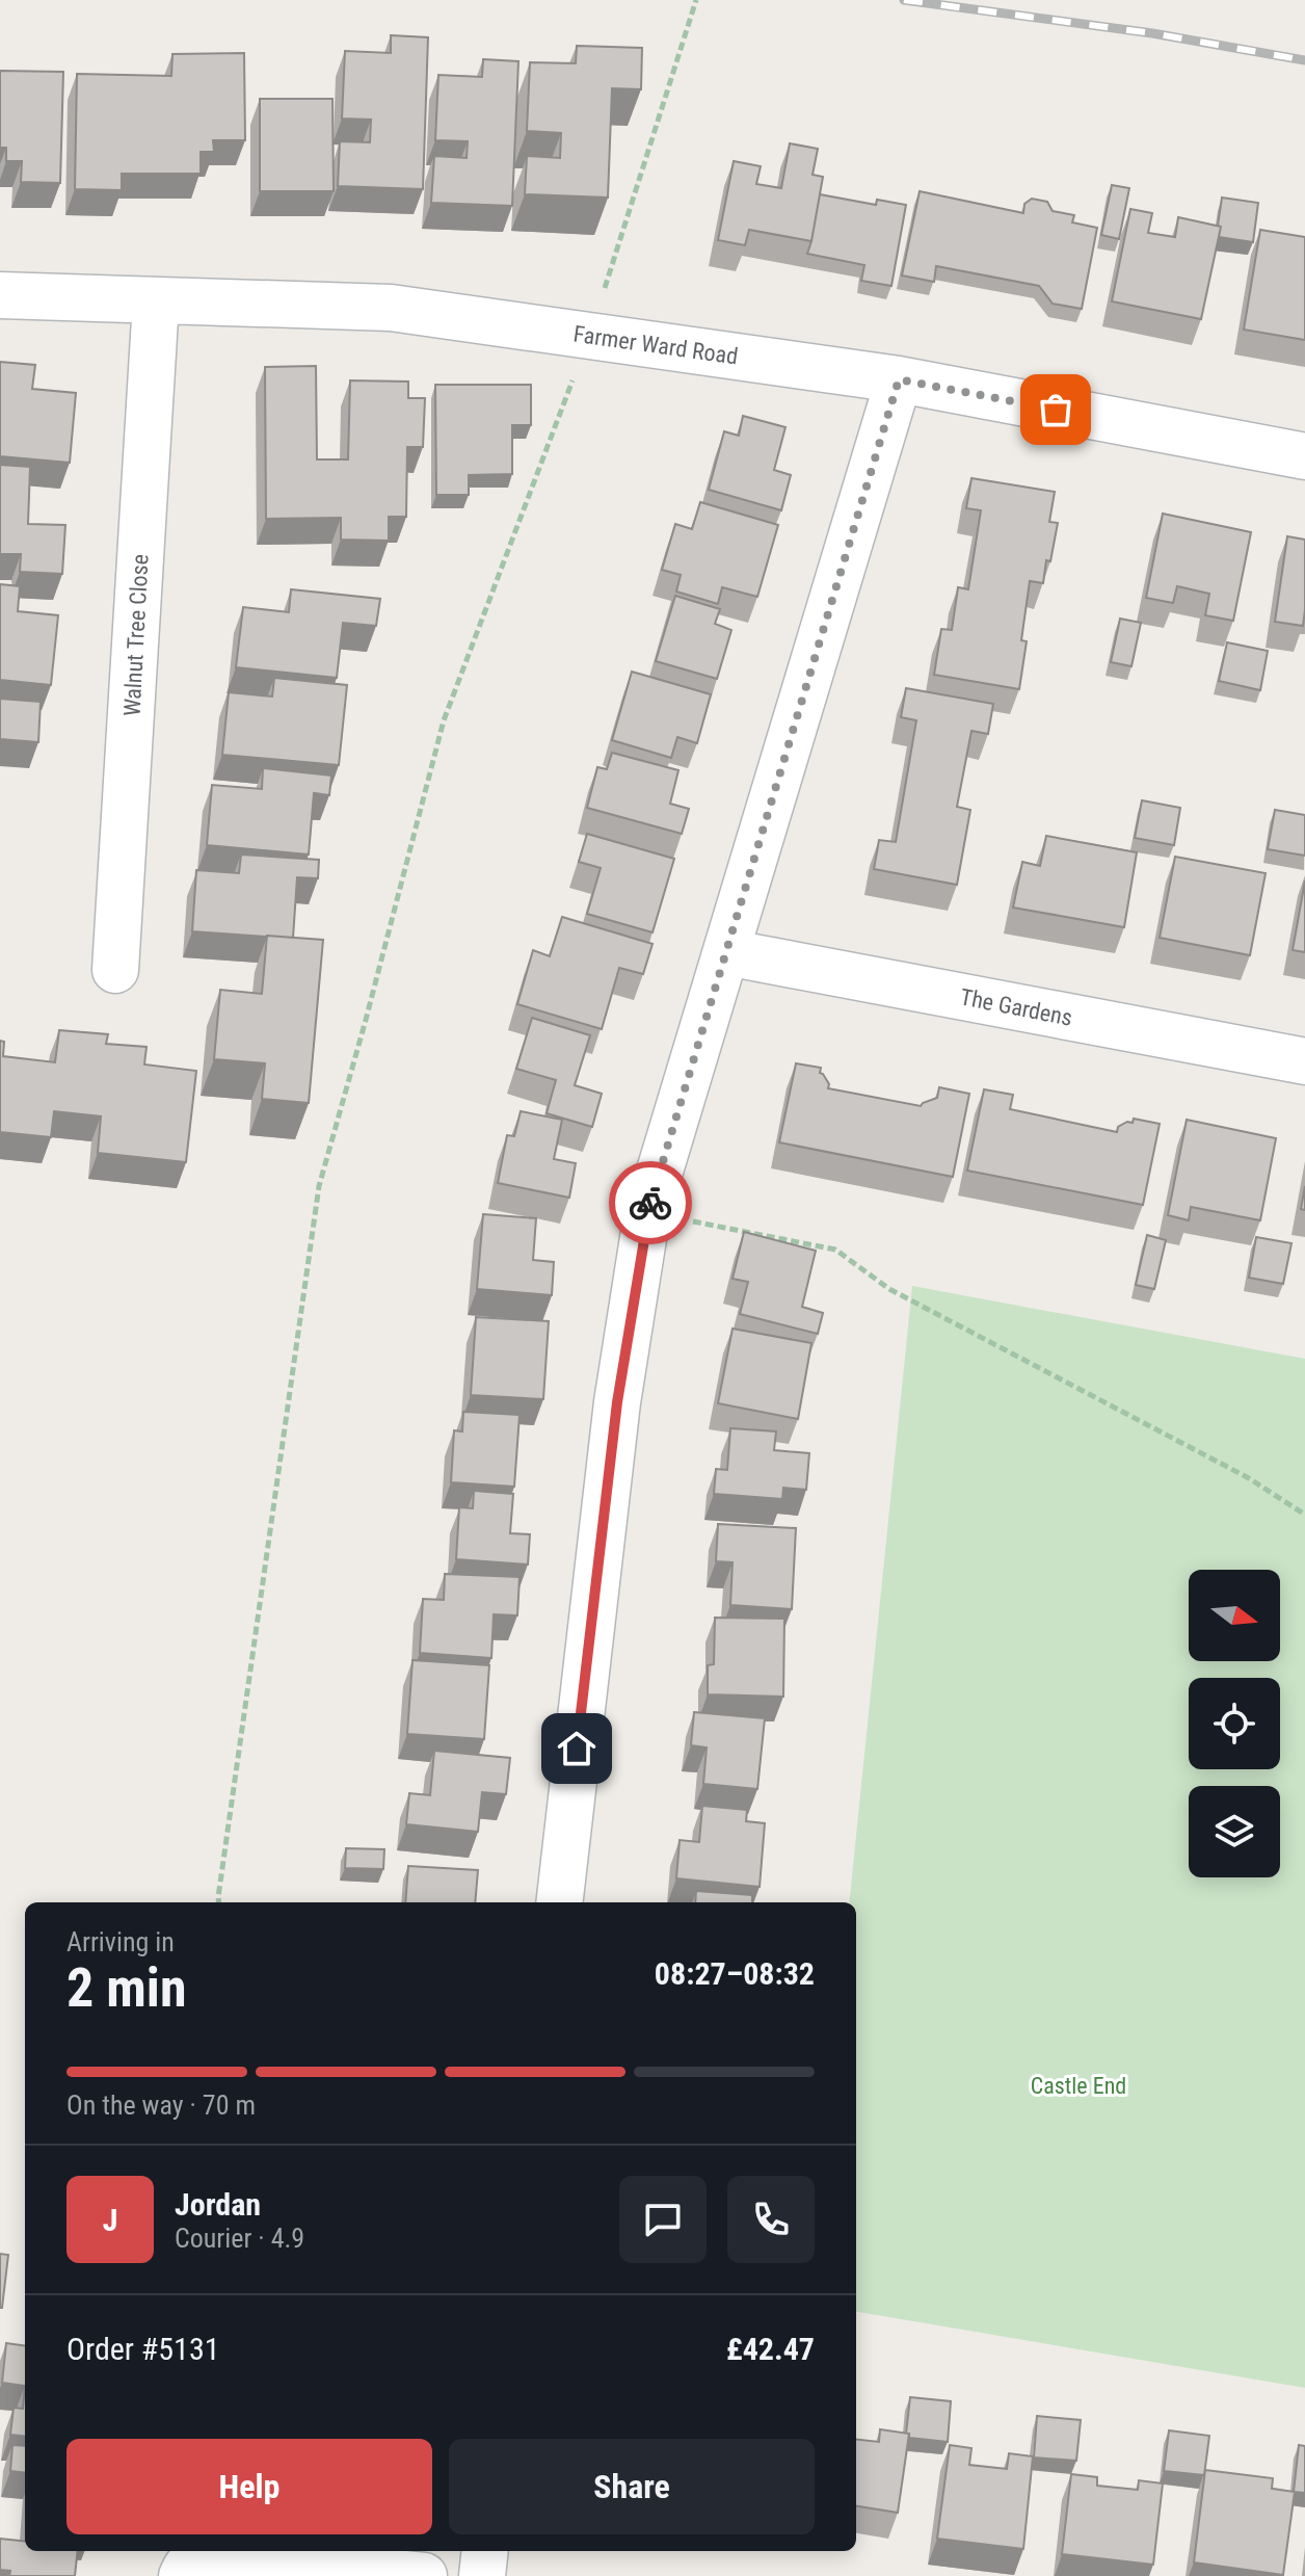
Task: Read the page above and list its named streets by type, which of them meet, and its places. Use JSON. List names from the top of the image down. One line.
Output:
{"streets":{"street":["Farmer Ward Road","Walnut Tree Close","The Gardens"]},"crossings":[["Farmer Ward Road","Walnut Tree Close"]],"parks":["Castle End"],"north":"right","page":{"heading":["2 min","Arriving in","08:27–08:32"],"panel":["Jordan","Courier · 4.9","Order #5131","£42.47"],"bar":"On the way · 70 m","round":"J","buttons":["Help","Share"]}}
